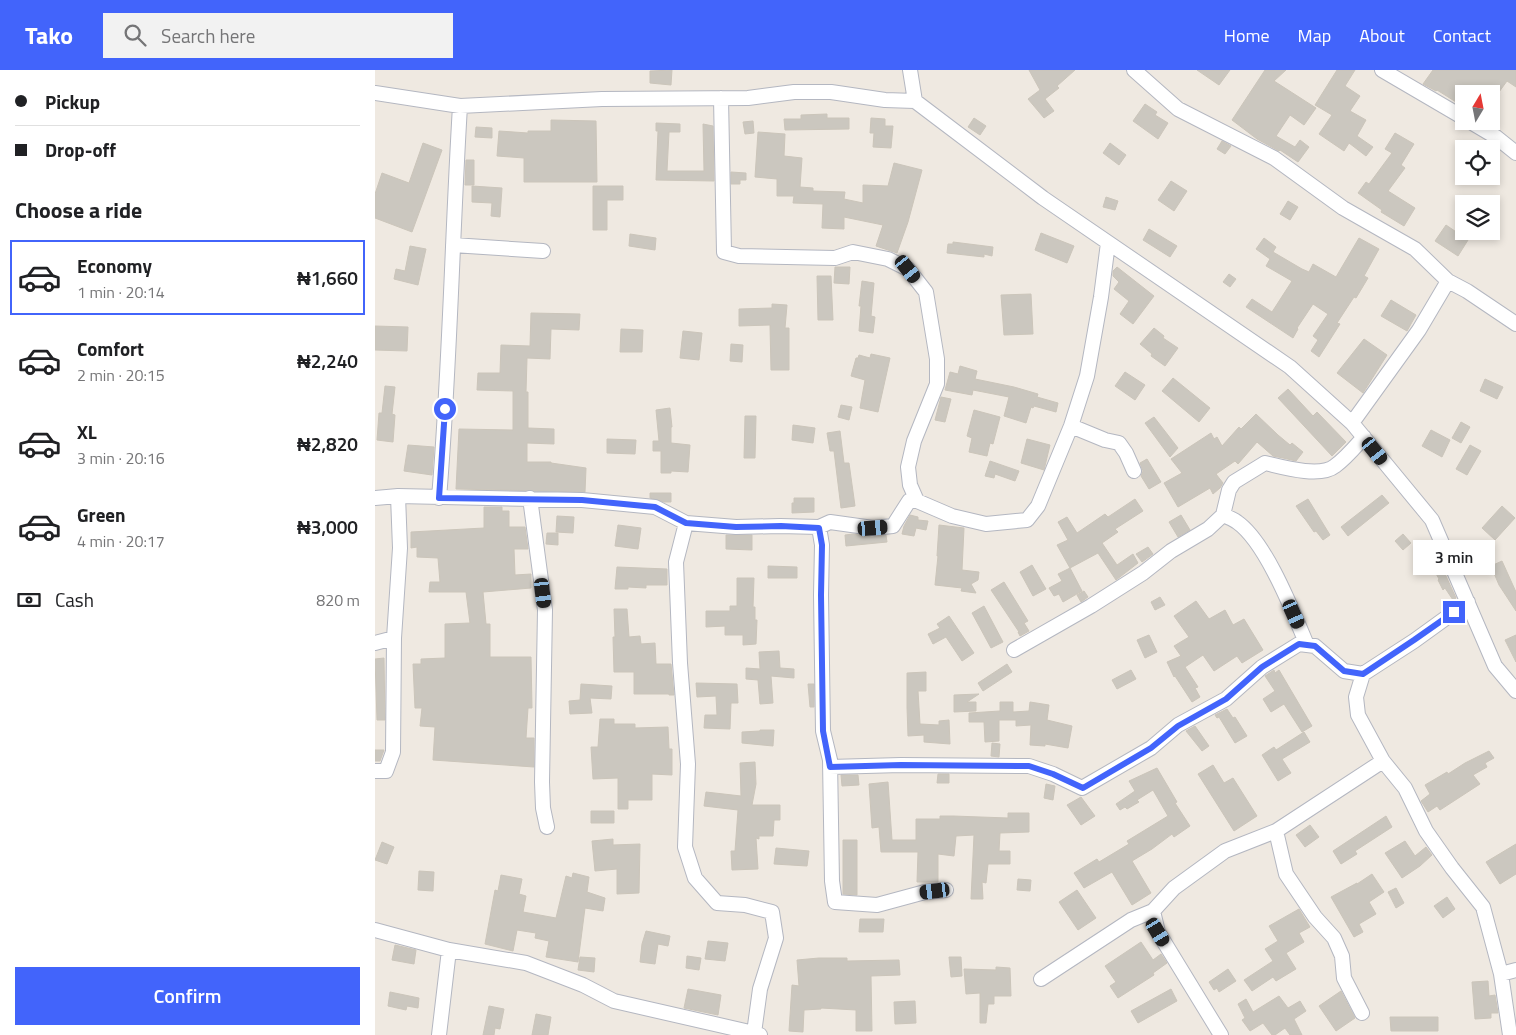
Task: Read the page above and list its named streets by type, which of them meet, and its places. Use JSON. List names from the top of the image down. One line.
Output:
{"north":"top","page":{"header":"Tako","search":"Search here","nav":["Home","Map","About","Contact"],"banner":["Pickup","Drop-off"],"heading":"Choose a ride","list":[{"name":"Economy","note":"1 min · 20:14","value":"₦1,660"},{"name":"Comfort","note":"2 min · 20:15","value":"₦2,240"},{"name":"XL","note":"3 min · 20:16","value":"₦2,820"},{"name":"Green","note":"4 min · 20:17","value":"₦3,000"}],"bubble":"3 min","pay":["Cash","820 m"],"buttons":"Confirm"}}
